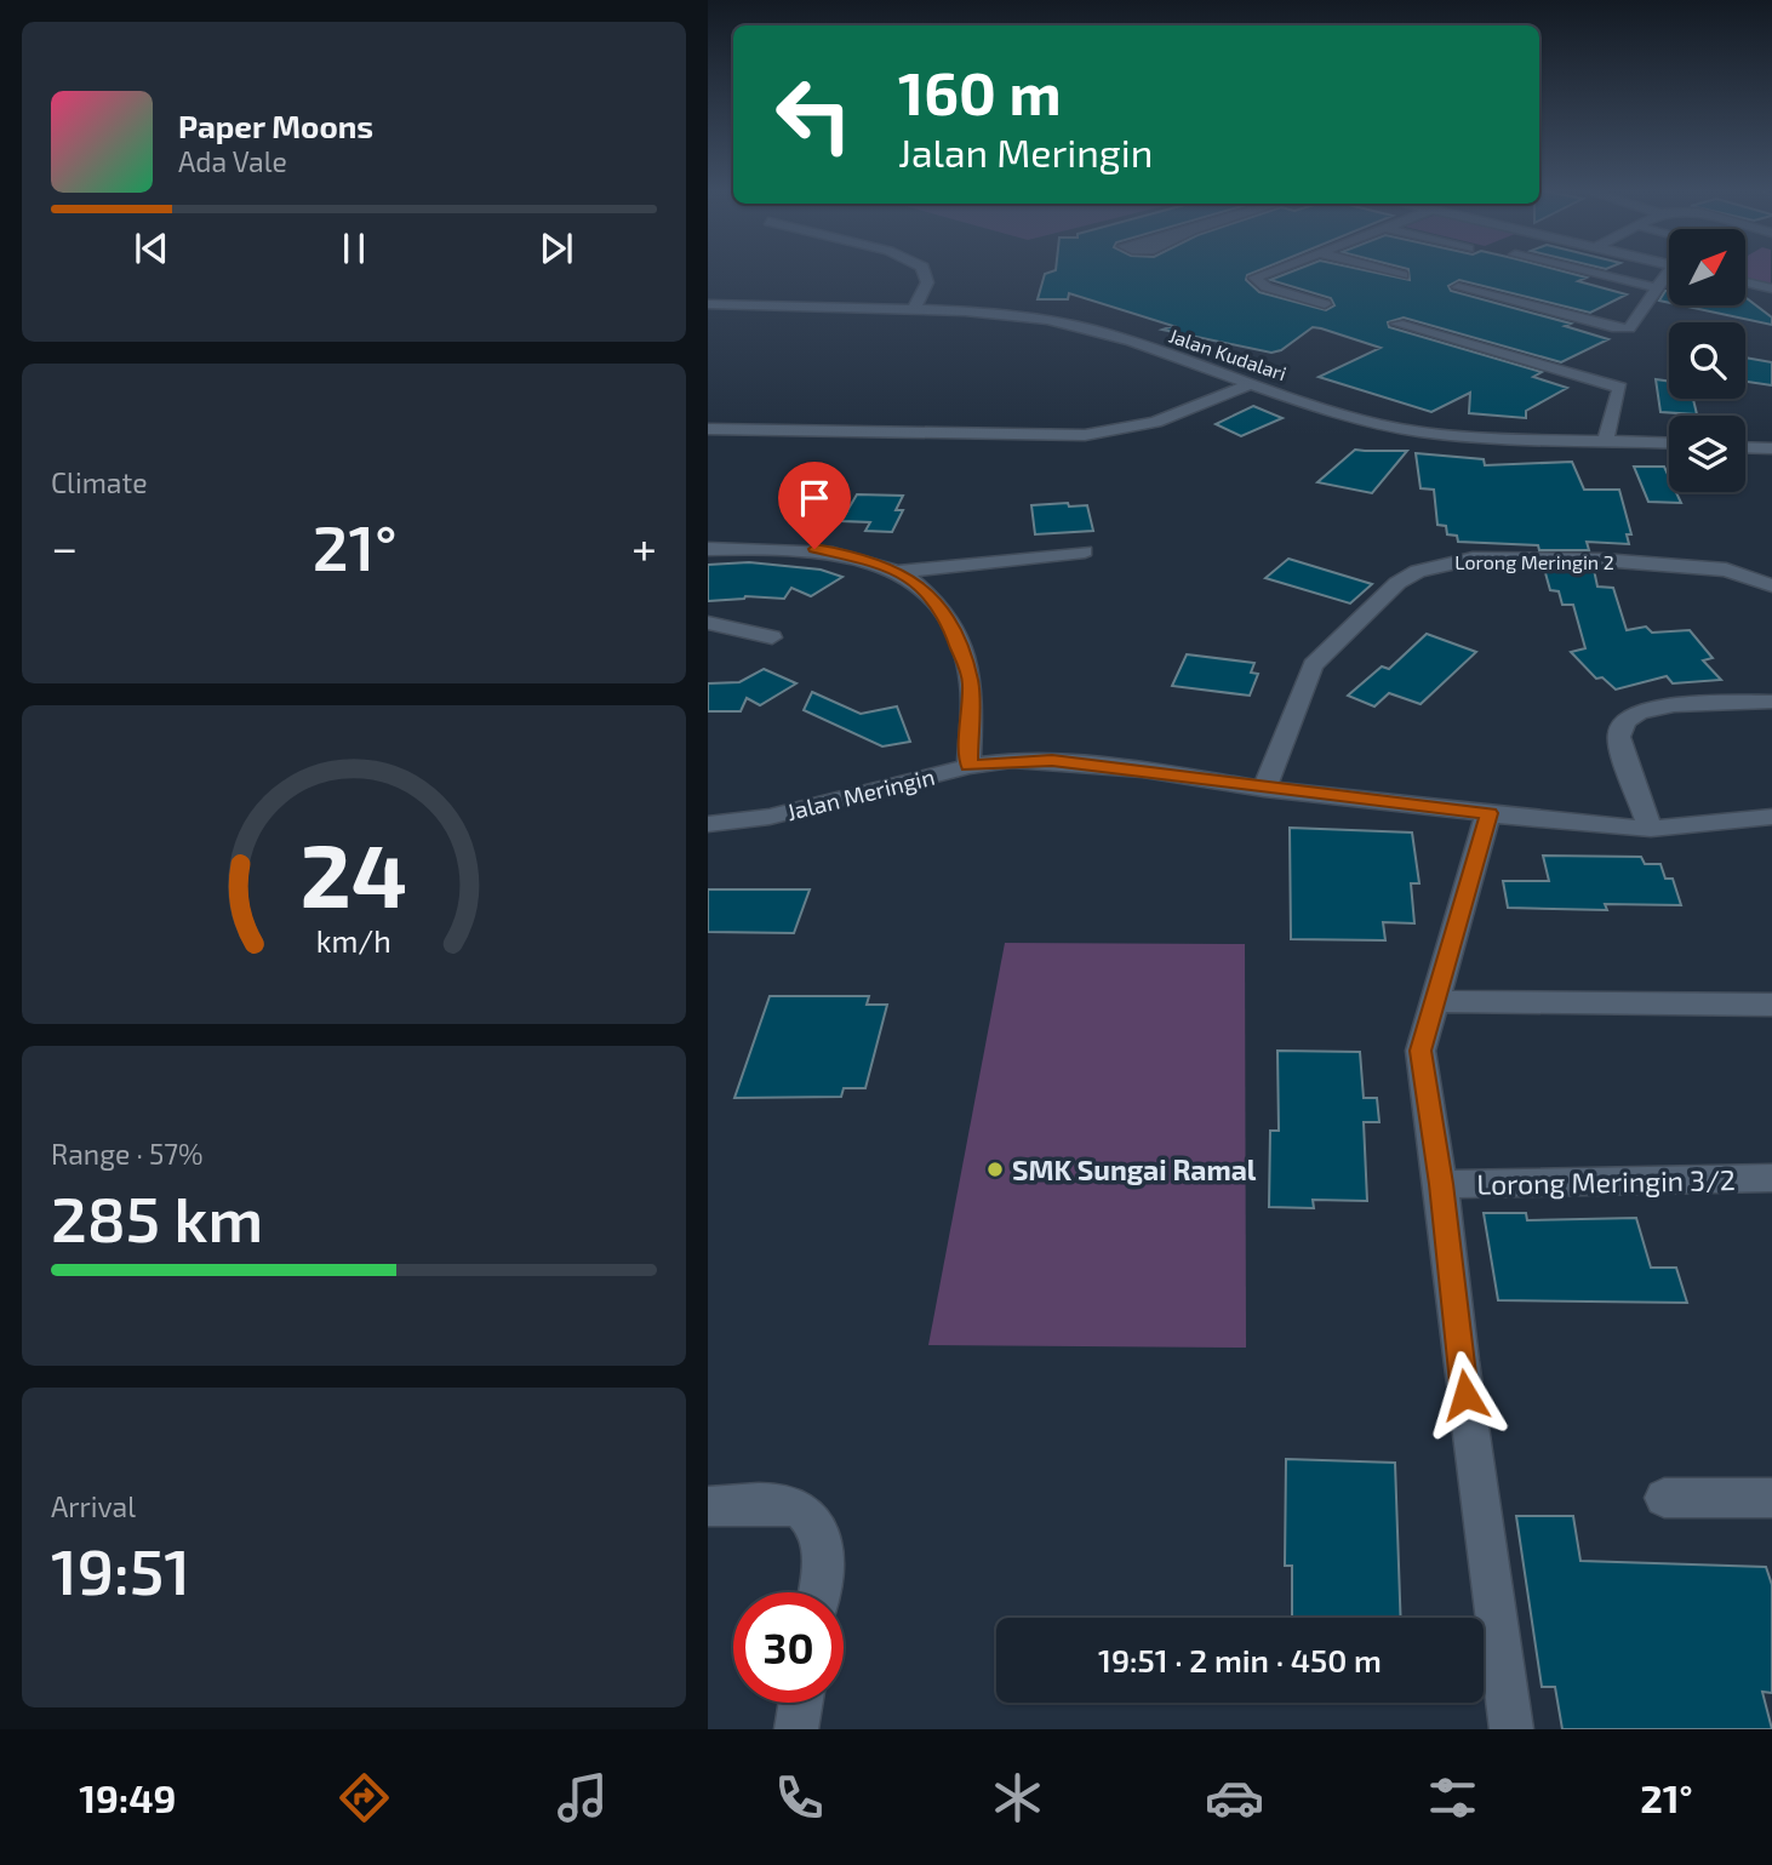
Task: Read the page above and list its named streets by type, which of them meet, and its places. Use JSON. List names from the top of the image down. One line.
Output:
{"streets":{"street":["Jalan Kudalari","Lorong Meringin 2","Jalan Meringin","Lorong Meringin 3/2"]},"crossings":[["Lorong Meringin 2","Jalan Meringin"]],"places":["SMK Sungai Ramal"],"north":"top right","page":{"turn":["160 m","Jalan Meringin"],"song":["Paper Moons","Ada Vale"],"tile":["Climate",["Range · 57%","285 km"],["Arrival","19:51"]],"heat":["−","21°","+"],"limit":"30","trip":"19:51 · 2 min · 450 m","tabs":["19:49","21°"],"gauge":["24","km/h"]}}
